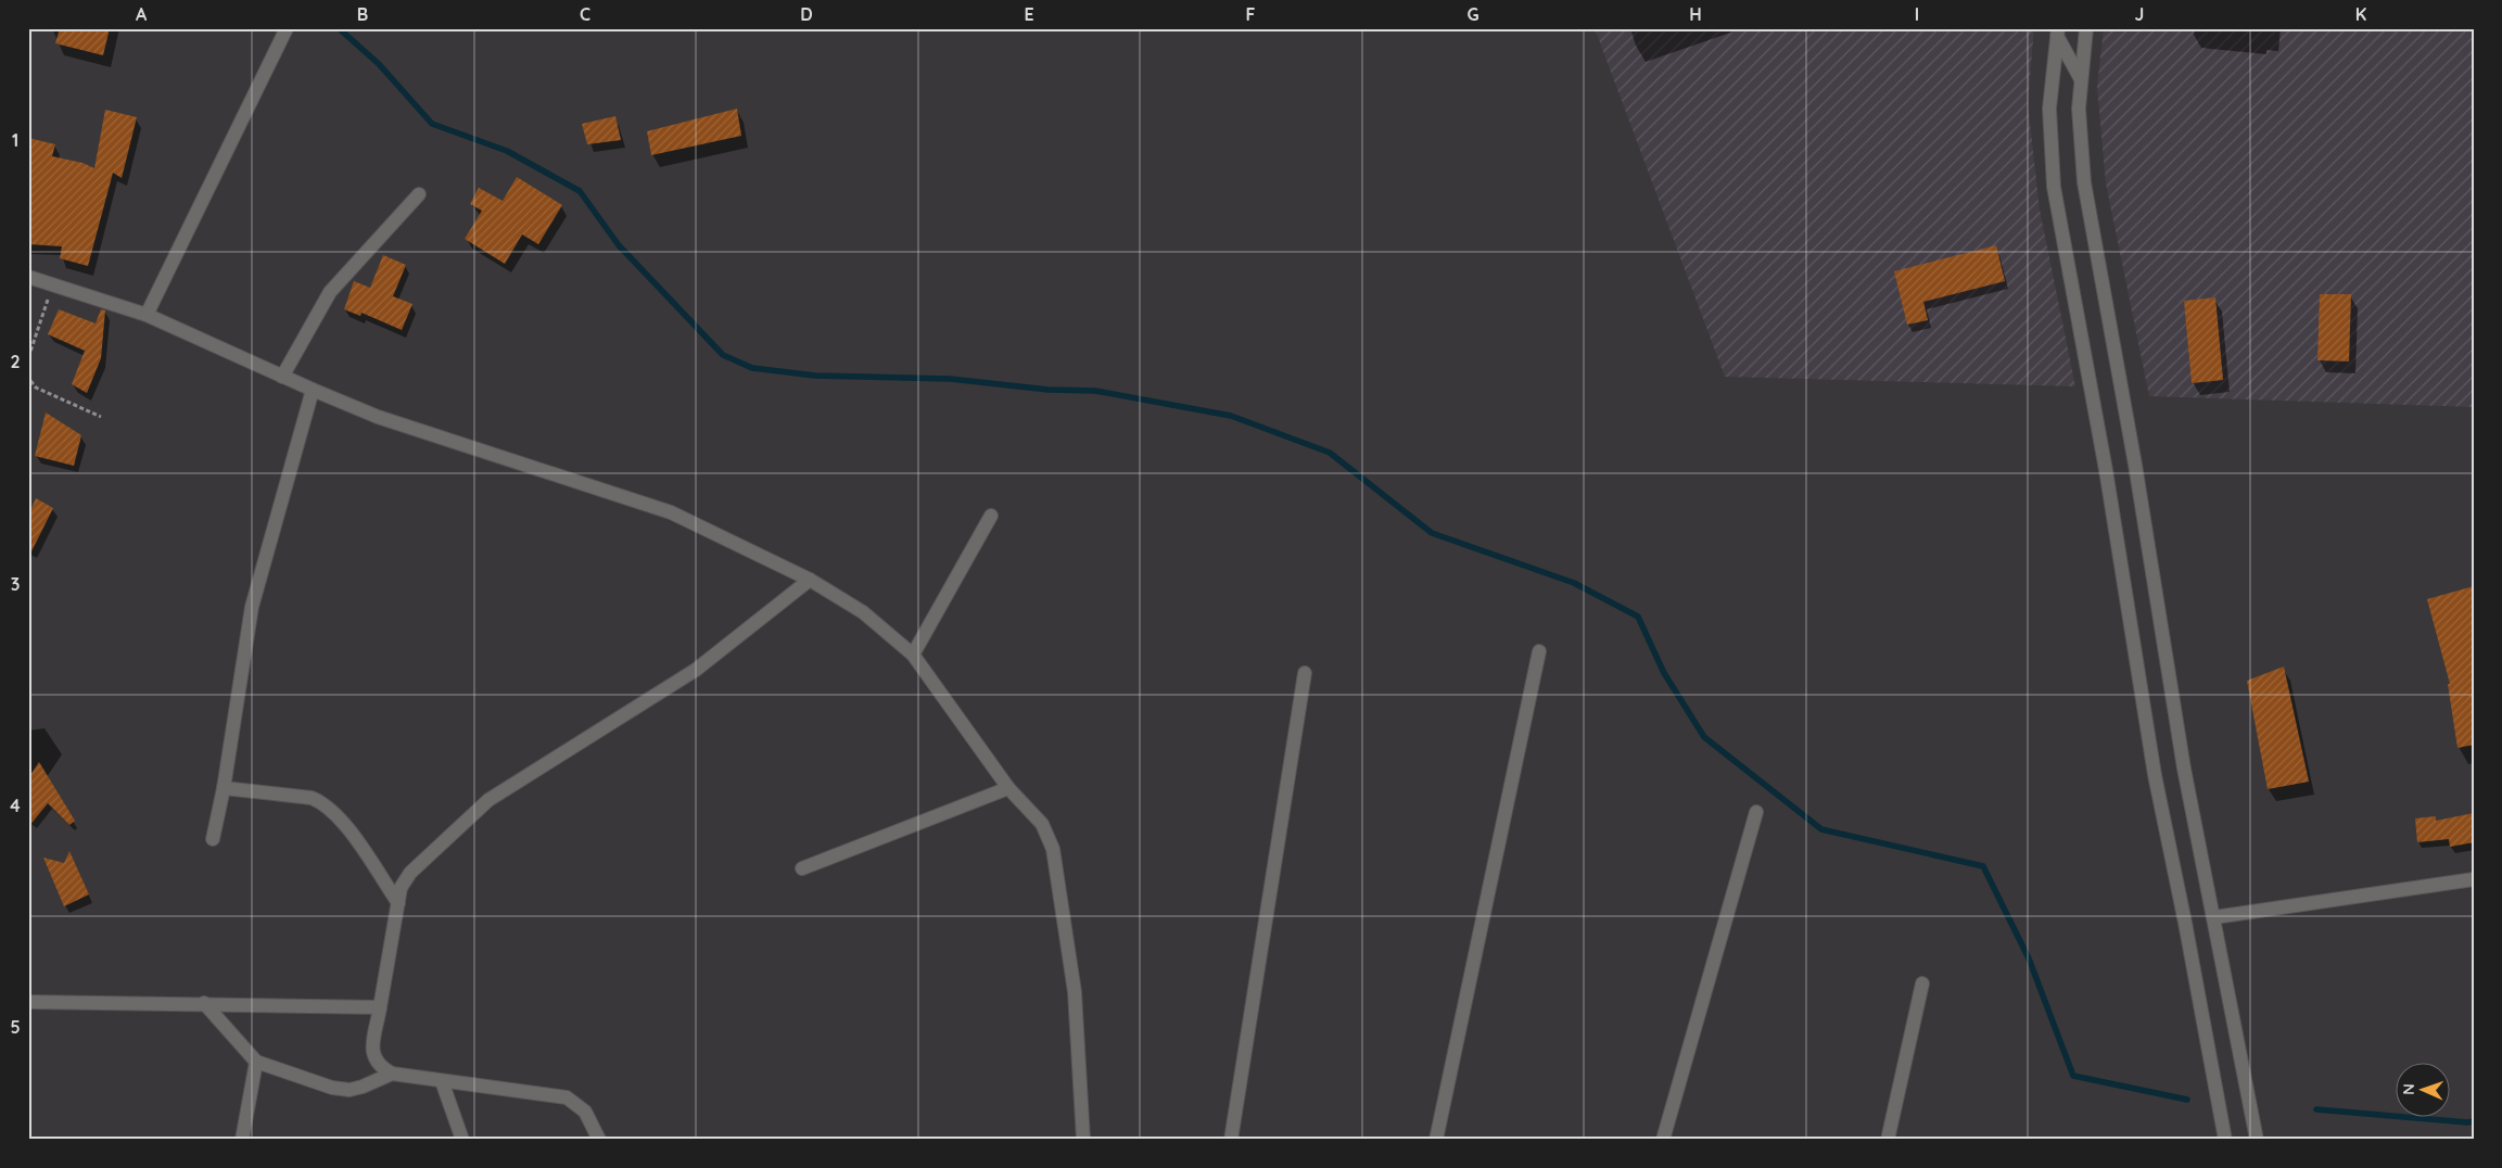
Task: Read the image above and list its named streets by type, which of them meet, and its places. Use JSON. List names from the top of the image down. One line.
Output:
{"north":"left","grid":{"columns":["A","B","C","D","E","F","G","H","I","J","K"],"rows":["1","2","3","4","5"]}}
